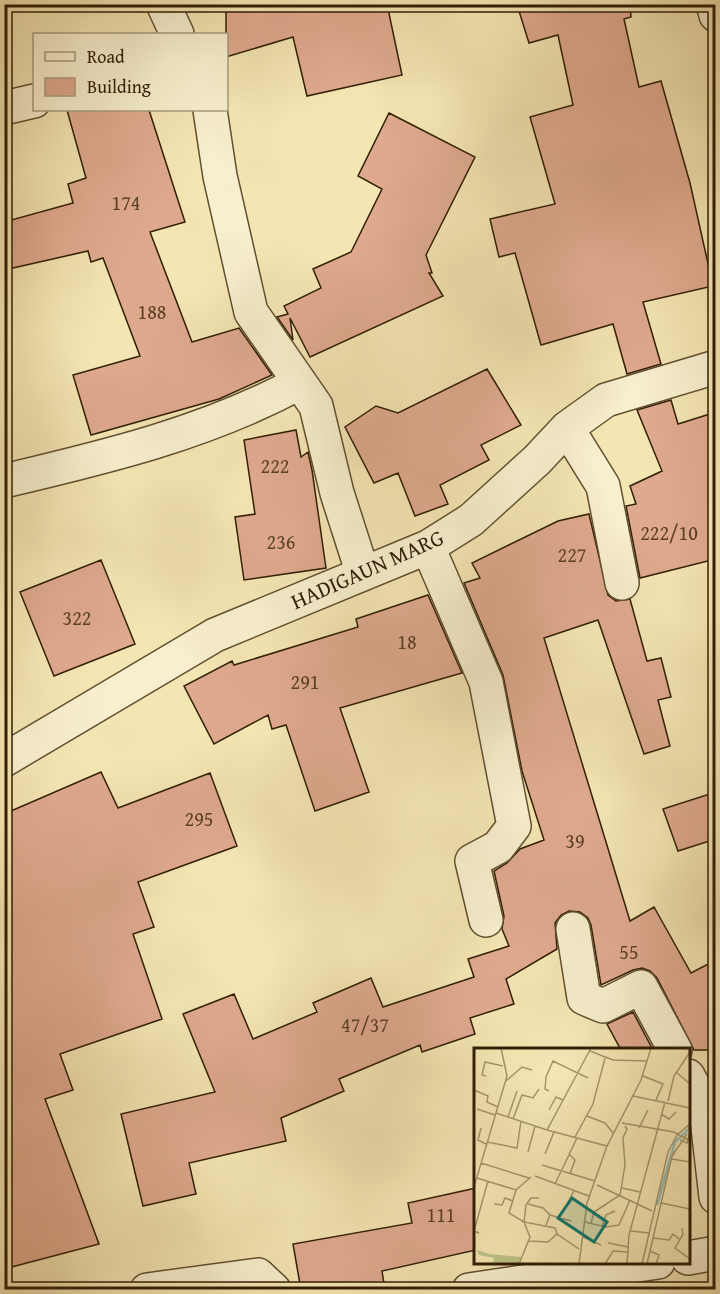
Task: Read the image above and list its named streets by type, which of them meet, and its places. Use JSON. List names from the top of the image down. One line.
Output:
{"streets":{"street":["HADIGAUN MARG"]},"house_numbers":["174","188","222","222/10","236","227","322","18","291","295","39","55","47/37","111"],"legend":["Road","Building"]}
